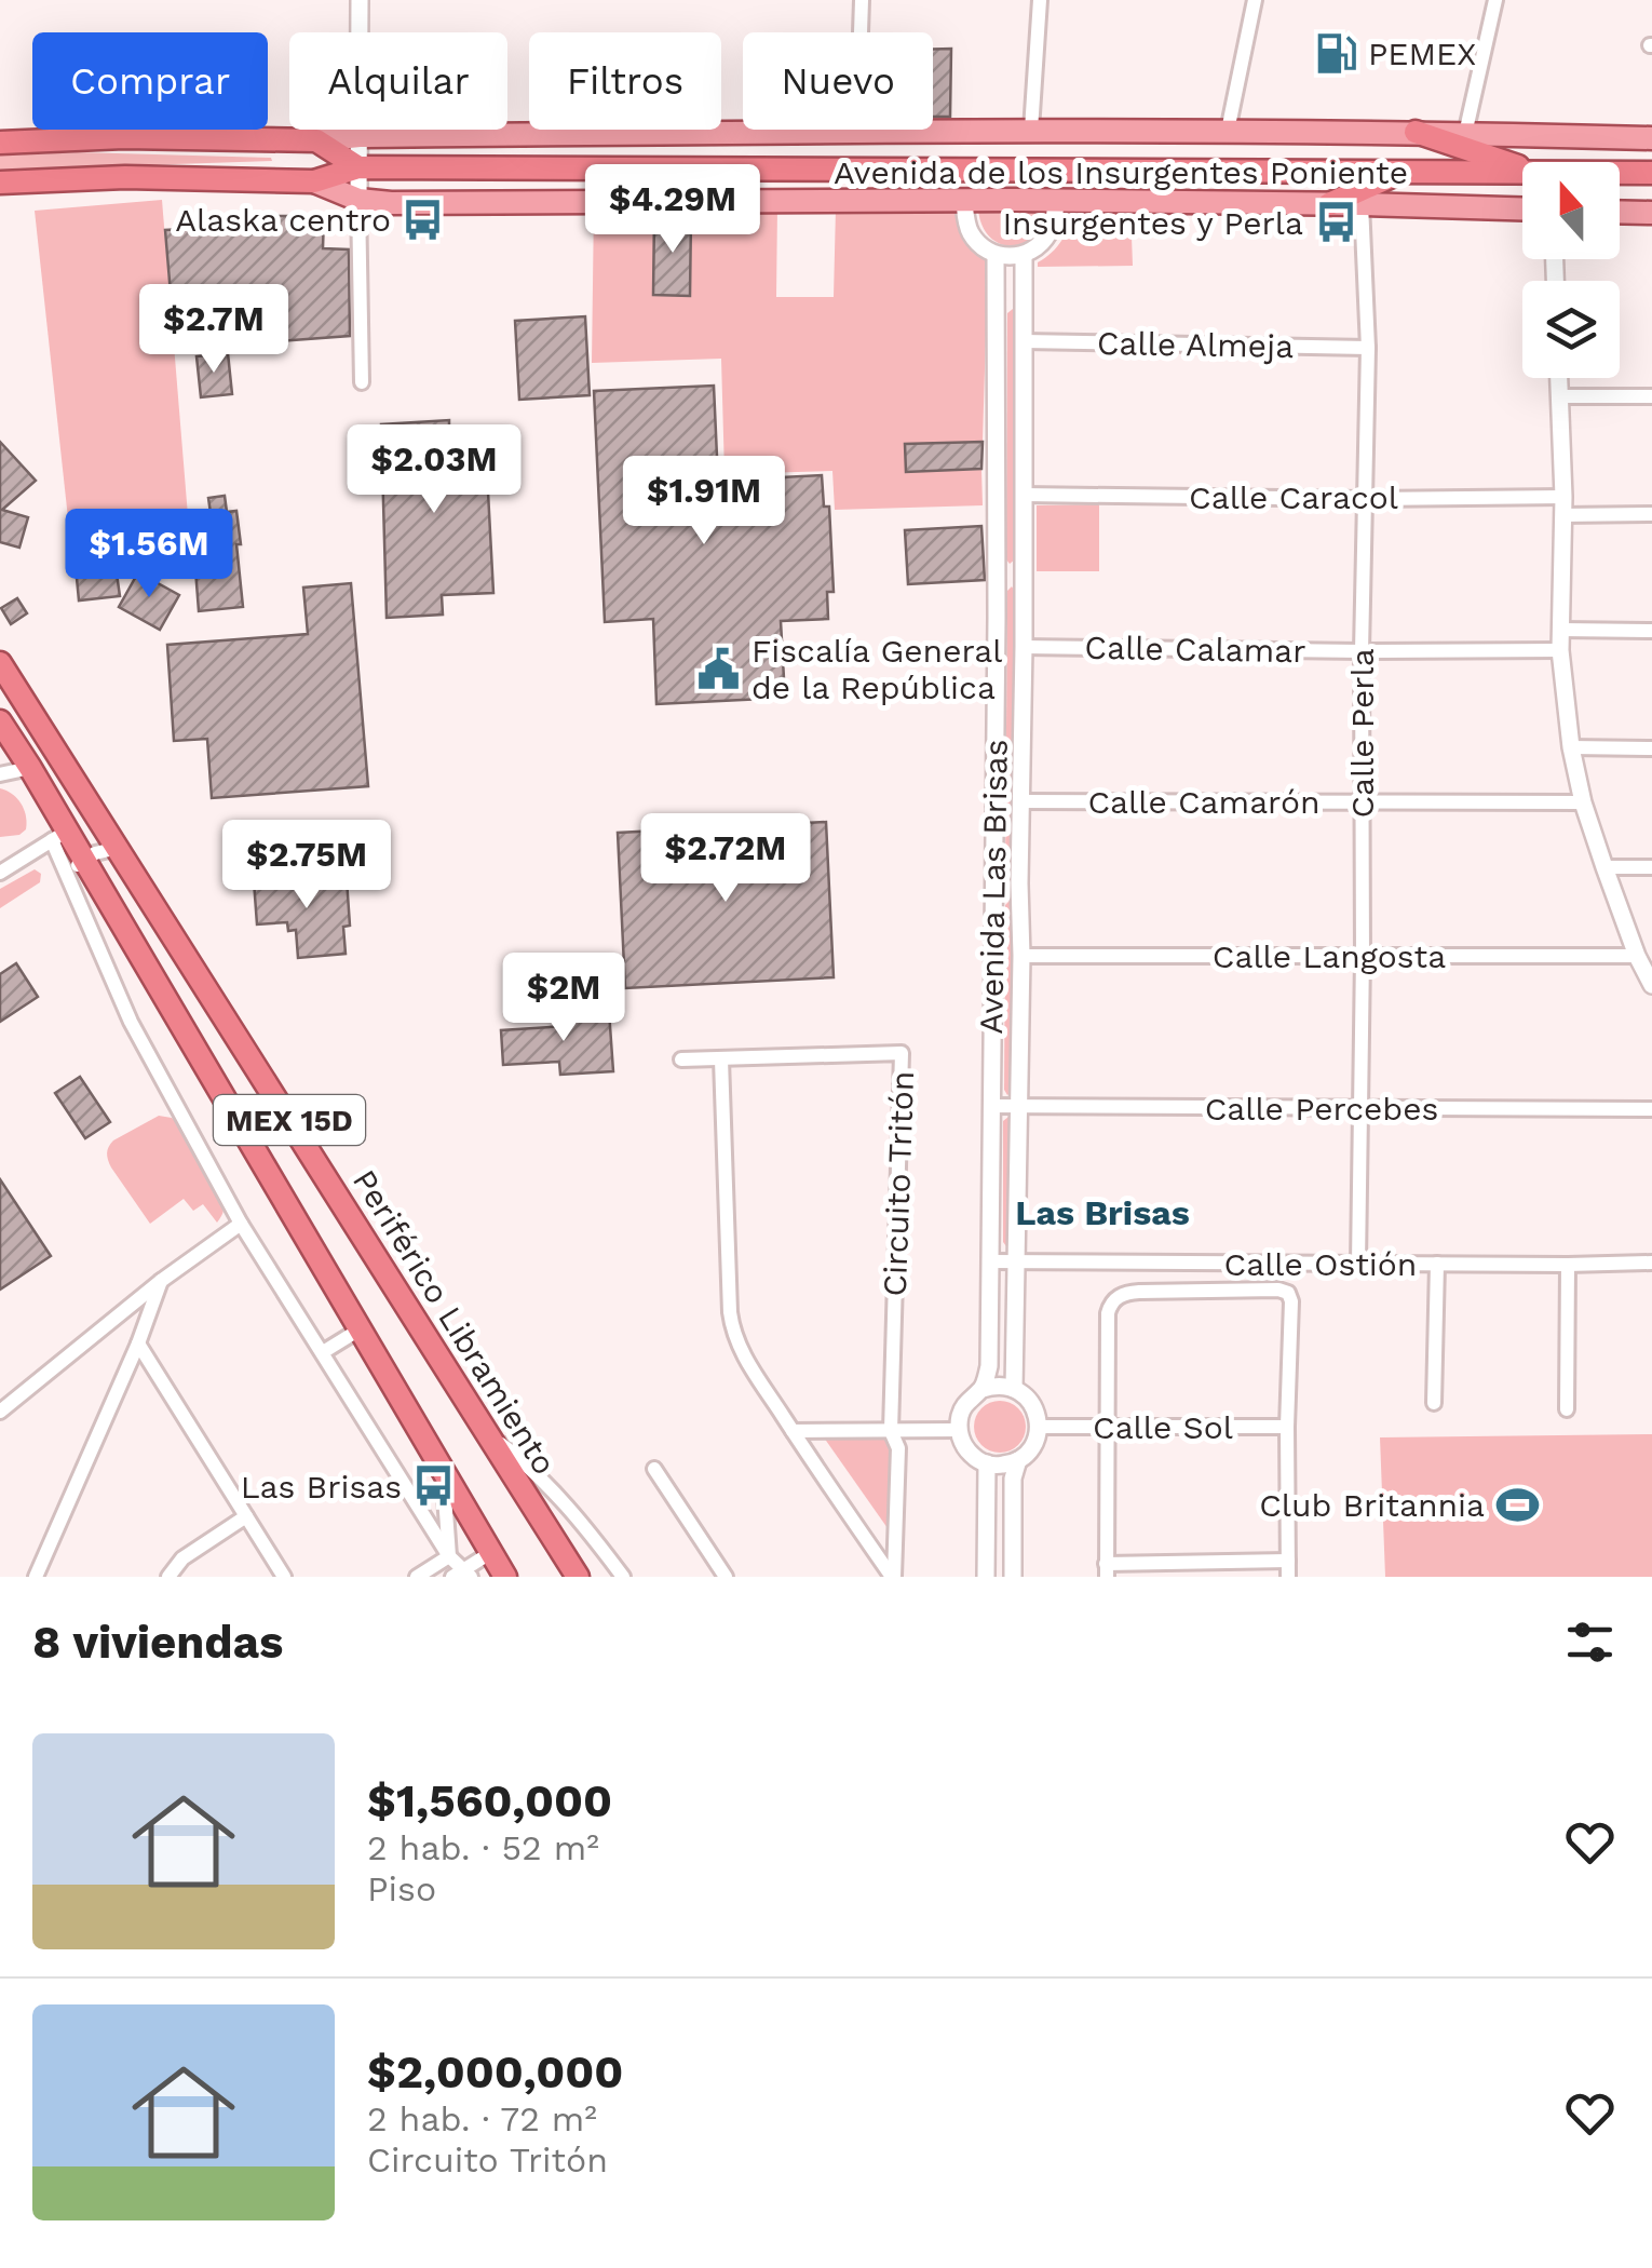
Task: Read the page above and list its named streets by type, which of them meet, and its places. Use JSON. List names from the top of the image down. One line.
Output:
{"streets":{"highway":["Avenida de los Insurgentes Poniente","MEX 15D","Periférico Libramiento"],"street":["Calle Almeja","Calle Caracol","Calle Calamar","Calle Perla","Calle Camarón","Avenida Las Brisas","Calle Langosta","Calle Percebes","Circuito Tritón","Calle Ostión","Calle Sol"]},"crossings":[["Avenida de los Insurgentes Poniente","Calle Perla"],["Calle Almeja","Calle Perla"],["Calle Almeja","Avenida Las Brisas"],["Calle Caracol","Calle Perla"],["Calle Caracol","Avenida Las Brisas"],["Calle Calamar","Calle Perla"],["Calle Calamar","Avenida Las Brisas"],["Calle Perla","Calle Camarón"],["Calle Perla","Calle Langosta"],["Calle Perla","Calle Percebes"],["Calle Perla","Calle Ostión"],["Calle Camarón","Avenida Las Brisas"],["Avenida Las Brisas","Calle Langosta"],["Avenida Las Brisas","Calle Percebes"],["Avenida Las Brisas","Calle Ostión"],["Avenida Las Brisas","Calle Sol"]],"districts":["Las Brisas"],"places":{"fuel station":["PEMEX"],"bus stop":["Alaska centro","Insurgentes y Perla","Las Brisas"],"public building":["Fiscalía General de la República"],"sports":["Club Britannia"]},"north":"top","page":{"chip":["Comprar","Alquilar","Filtros","Nuevo"],"price":["$4.29M","$2.7M","$2.03M","$1.91M","$1.56M","$2.72M","$2.75M","$2M"],"heading":"8 viviendas","list":[{"name":"$1,560,000","note":"2 hab. · 52 m² · Piso"},{"name":"$2,000,000","note":"2 hab. · 72 m² · Circuito Tritón"}]}}
